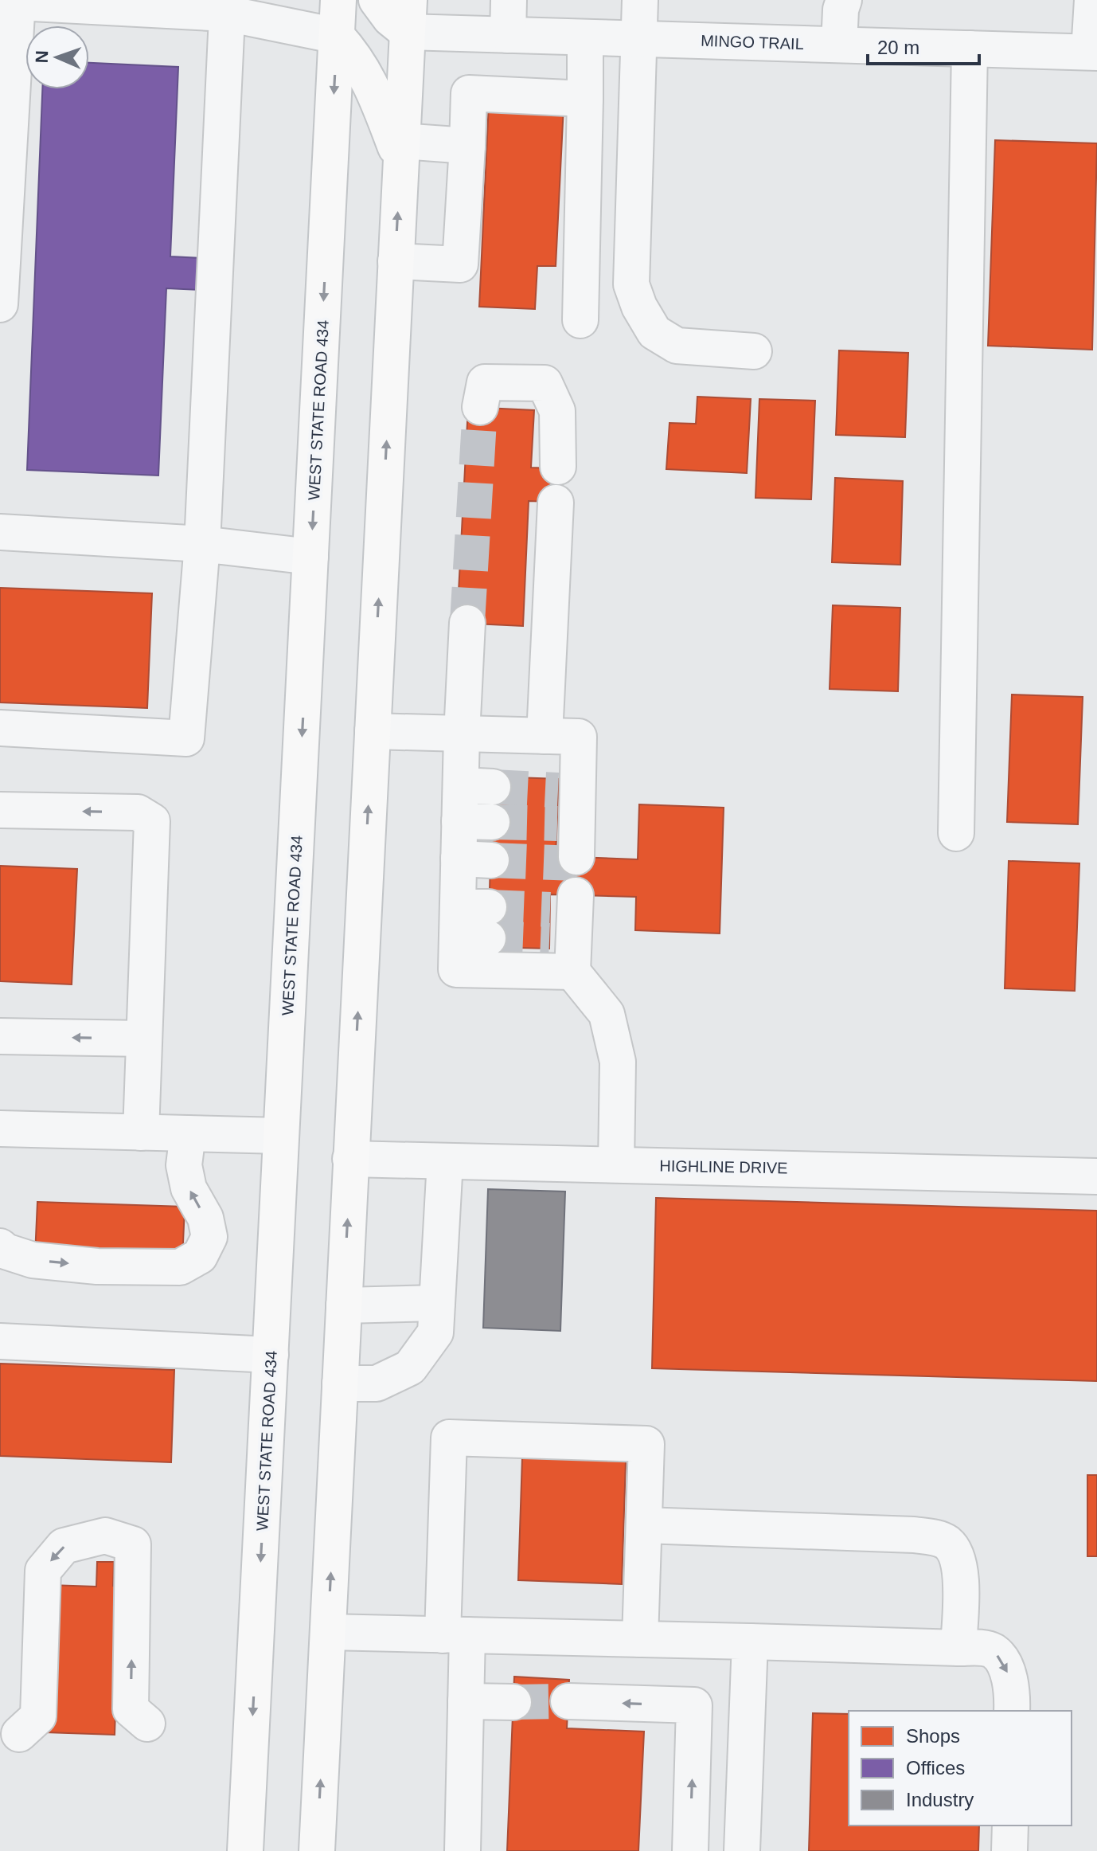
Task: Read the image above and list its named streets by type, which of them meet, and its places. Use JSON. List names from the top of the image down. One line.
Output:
{"streets":{"main road":["WEST STATE ROAD 434"],"street":["MINGO TRAIL","HIGHLINE DRIVE"]},"legend":["Shops","Offices","Industry"],"scale_bar":"20 m","north":"left"}
